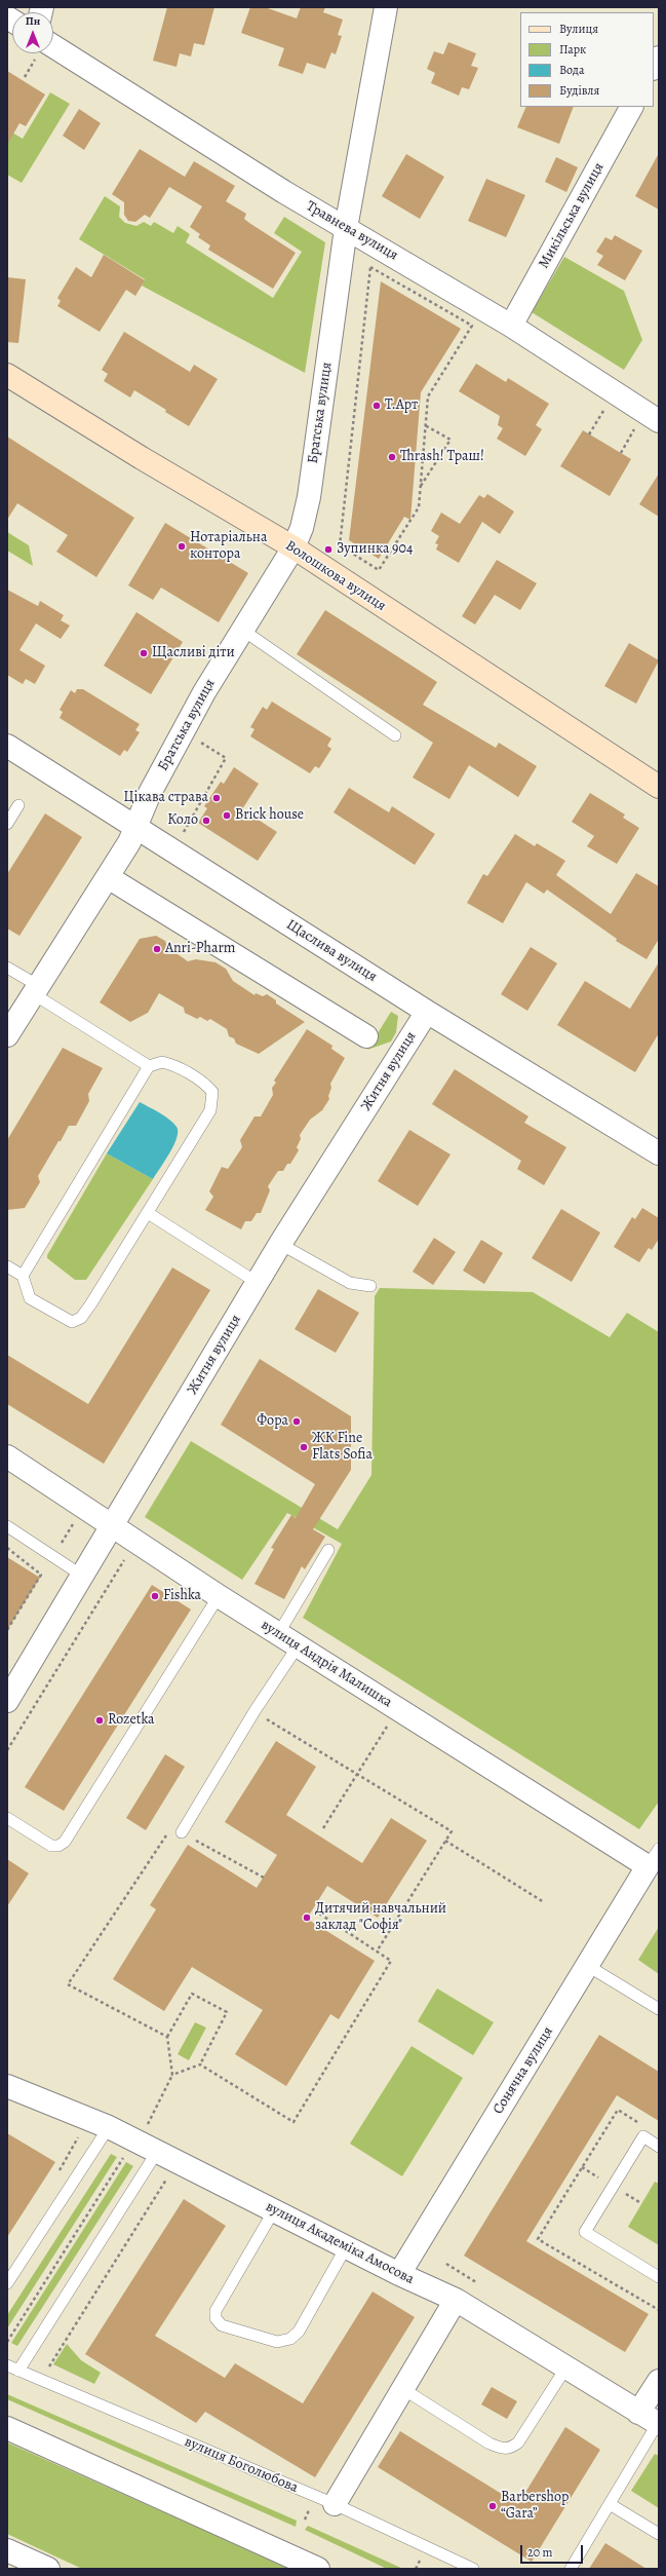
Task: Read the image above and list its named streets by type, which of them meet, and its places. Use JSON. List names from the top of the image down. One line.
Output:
{"streets":{"street":["Микільська вулиця","Травнева вулиця","Братська вулиця","Волошкова вулиця","Щаслива вулиця","Житня вулиця","вулиця Андрія Малишка","Сонячна вулиця","вулиця Академіка Амосова"],"lane":["вулиця Боголюбова"]},"crossings":[["Микільська вулиця","Травнева вулиця"],["Травнева вулиця","Братська вулиця"],["Братська вулиця","Волошкова вулиця"],["Братська вулиця","Щаслива вулиця"],["Щаслива вулиця","Житня вулиця"],["Житня вулиця","вулиця Андрія Малишка"],["вулиця Андрія Малишка","Сонячна вулиця"],["Сонячна вулиця","вулиця Академіка Амосова"]],"places":["Т.Арт","Thrash! Траш!","Нотаріальна контора","Зупинка 904","Щасливі діти","Цікава страва","Brick house","Коло","Anri-Pharm","Фора","ЖК Fine Flats Sofia","Fishka","Rozetka","Дитячий навчальний заклад \"Софія\"","Barbershop “Gara”"],"legend":["Вулиця","Парк","Вода","Будівля"],"scale_bar":"20 m","north":"top"}
